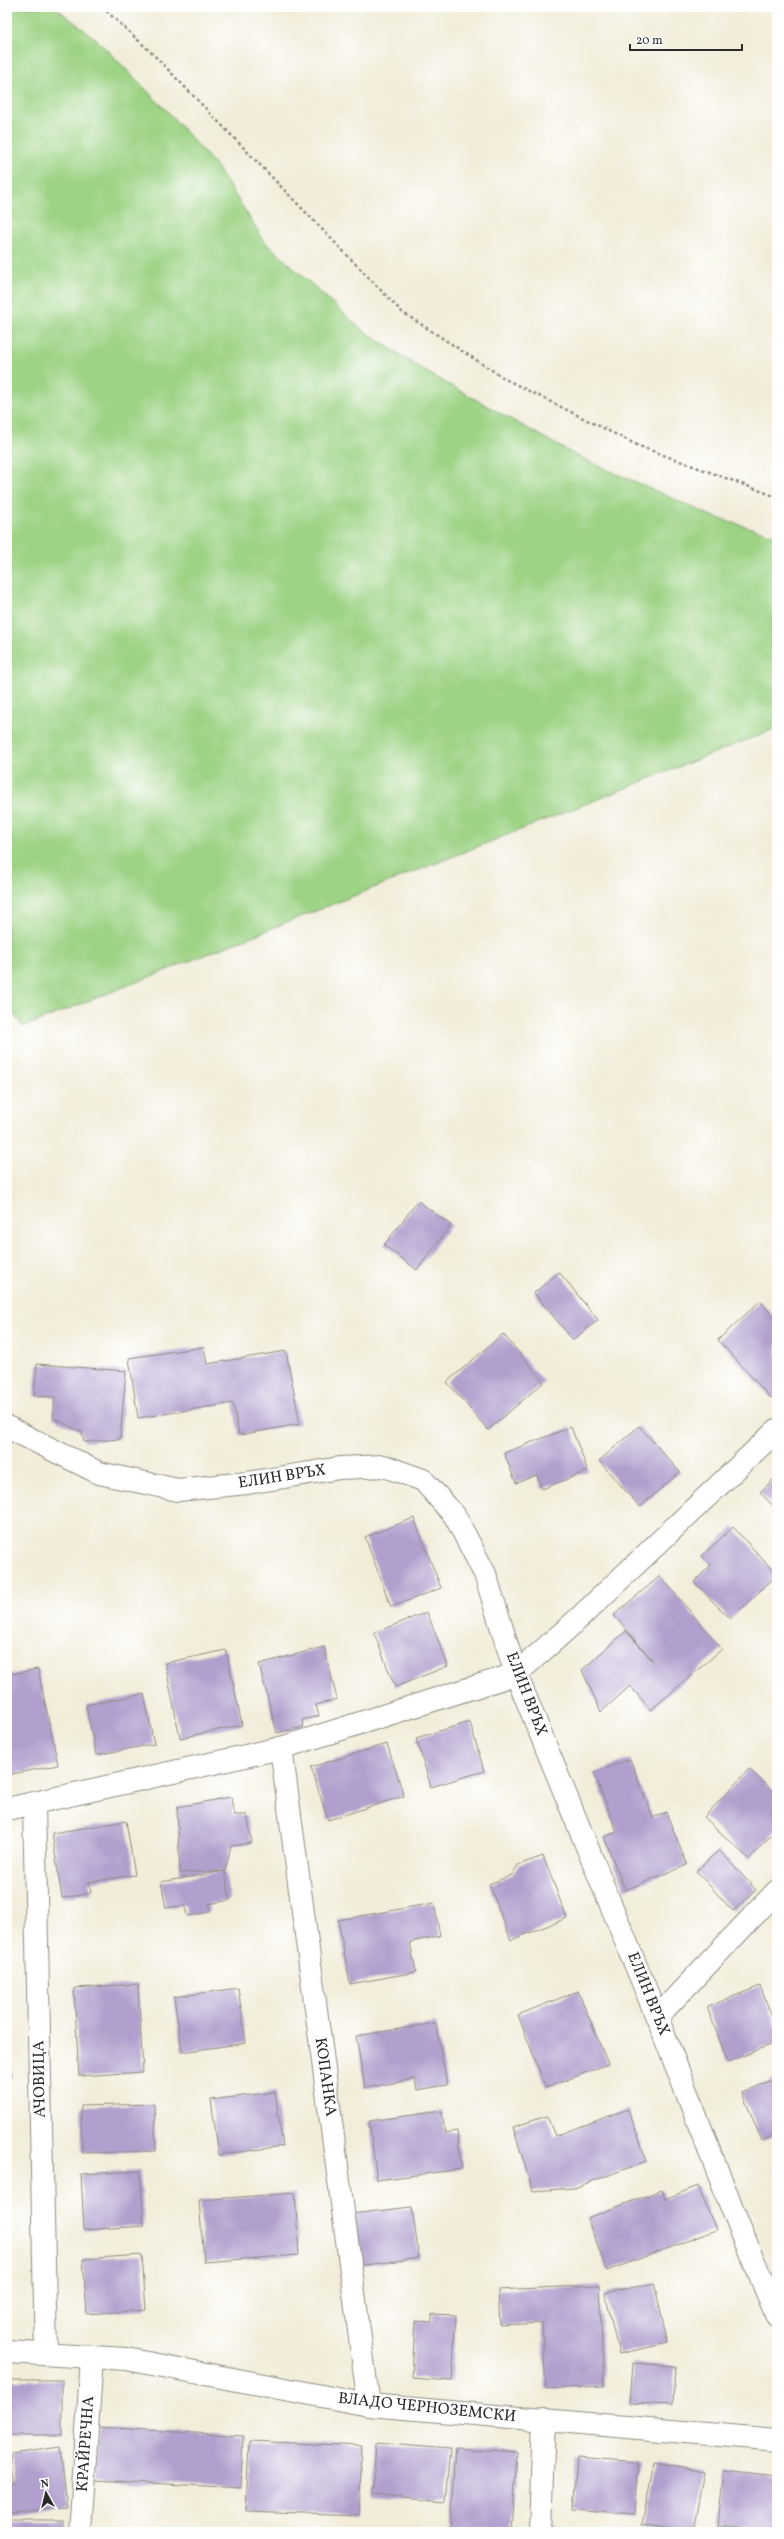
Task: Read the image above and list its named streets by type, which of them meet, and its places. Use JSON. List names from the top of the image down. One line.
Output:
{"streets":{"street":["ЕЛИН ВРЪХ","КОПАНКА","АЧОВИЦА","ВЛАДО ЧЕРНОЗЕМСКИ","КРАЙРЕЧНА"]},"crossings":[["КОПАНКА","ВЛАДО ЧЕРНОЗЕМСКИ"],["АЧОВИЦА","ВЛАДО ЧЕРНОЗЕМСКИ"],["ВЛАДО ЧЕРНОЗЕМСКИ","КРАЙРЕЧНА"]],"scale_bar":"20 m","north":"top"}
